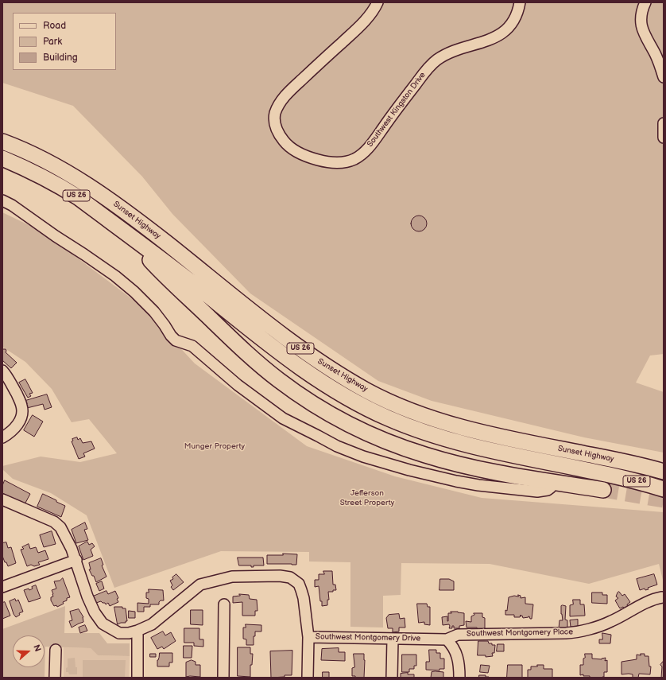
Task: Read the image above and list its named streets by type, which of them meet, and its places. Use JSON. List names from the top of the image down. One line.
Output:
{"streets":{"highway":["US 26","Sunset Highway"],"street":["Southwest Kingston Drive","Southwest Montgomery Place","Southwest Montgomery Drive"]},"crossings":[["Southwest Montgomery Place","Southwest Montgomery Drive"]],"parks":["Munger Property","Jefferson Street Property"],"legend":["Road","Park","Building"],"north":"right"}
